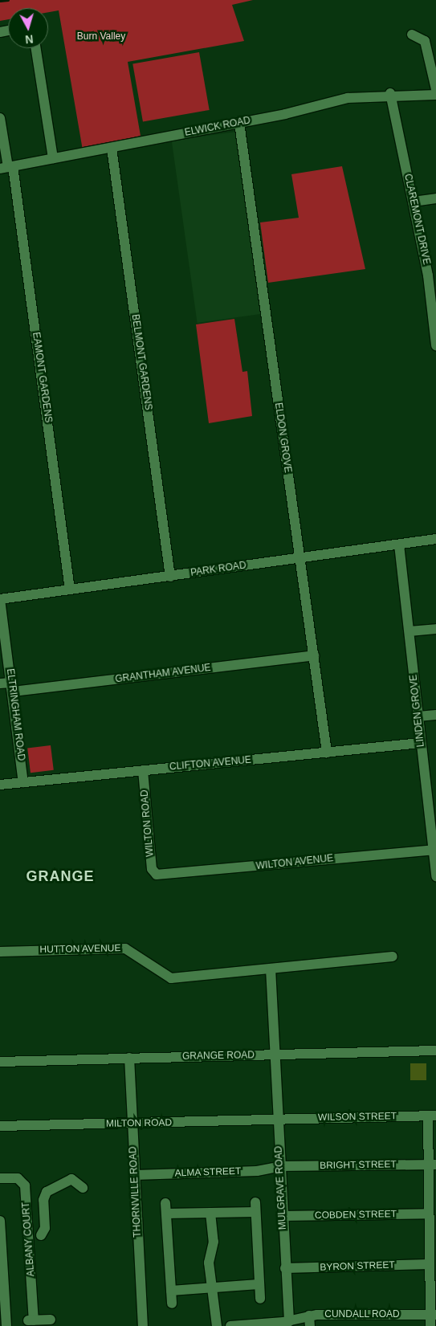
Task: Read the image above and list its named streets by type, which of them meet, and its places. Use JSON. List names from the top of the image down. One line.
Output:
{"streets":{"street":["ELWICK ROAD","CLAREMONT DRIVE","BELMONT GARDENS","EAMONT GARDENS","ELDON GROVE","PARK ROAD","GRANTHAM AVENUE","LINDEN GROVE","ELTRINGHAM ROAD","CLIFTON AVENUE","WILTON ROAD","WILTON AVENUE","HUTTON AVENUE","GRANGE ROAD","WILSON STREET","MILTON ROAD","BRIGHT STREET","ALMA STREET","MULGRAVE ROAD","THORNVILLE ROAD","COBDEN STREET","ALBANY COURT","BYRON STREET","CUNDALL ROAD"]},"crossings":[["ELWICK ROAD","CLAREMONT DRIVE"],["ELWICK ROAD","BELMONT GARDENS"],["ELWICK ROAD","EAMONT GARDENS"],["ELWICK ROAD","ELDON GROVE"],["BELMONT GARDENS","PARK ROAD"],["EAMONT GARDENS","PARK ROAD"],["ELDON GROVE","PARK ROAD"],["ELDON GROVE","GRANTHAM AVENUE"],["ELDON GROVE","CLIFTON AVENUE"],["PARK ROAD","LINDEN GROVE"],["PARK ROAD","ELTRINGHAM ROAD"],["GRANTHAM AVENUE","ELTRINGHAM ROAD"],["LINDEN GROVE","CLIFTON AVENUE"],["LINDEN GROVE","WILTON AVENUE"],["ELTRINGHAM ROAD","CLIFTON AVENUE"],["CLIFTON AVENUE","WILTON ROAD"],["WILTON ROAD","WILTON AVENUE"],["GRANGE ROAD","MULGRAVE ROAD"],["GRANGE ROAD","THORNVILLE ROAD"],["WILSON STREET","MILTON ROAD"],["WILSON STREET","MULGRAVE ROAD"],["MILTON ROAD","MULGRAVE ROAD"],["MILTON ROAD","THORNVILLE ROAD"],["BRIGHT STREET","ALMA STREET"],["BRIGHT STREET","MULGRAVE ROAD"],["ALMA STREET","MULGRAVE ROAD"],["ALMA STREET","THORNVILLE ROAD"],["MULGRAVE ROAD","COBDEN STREET"],["MULGRAVE ROAD","BYRON STREET"],["MULGRAVE ROAD","CUNDALL ROAD"]],"districts":["GRANGE"],"parks":["Burn Valley"],"north":"bottom"}
